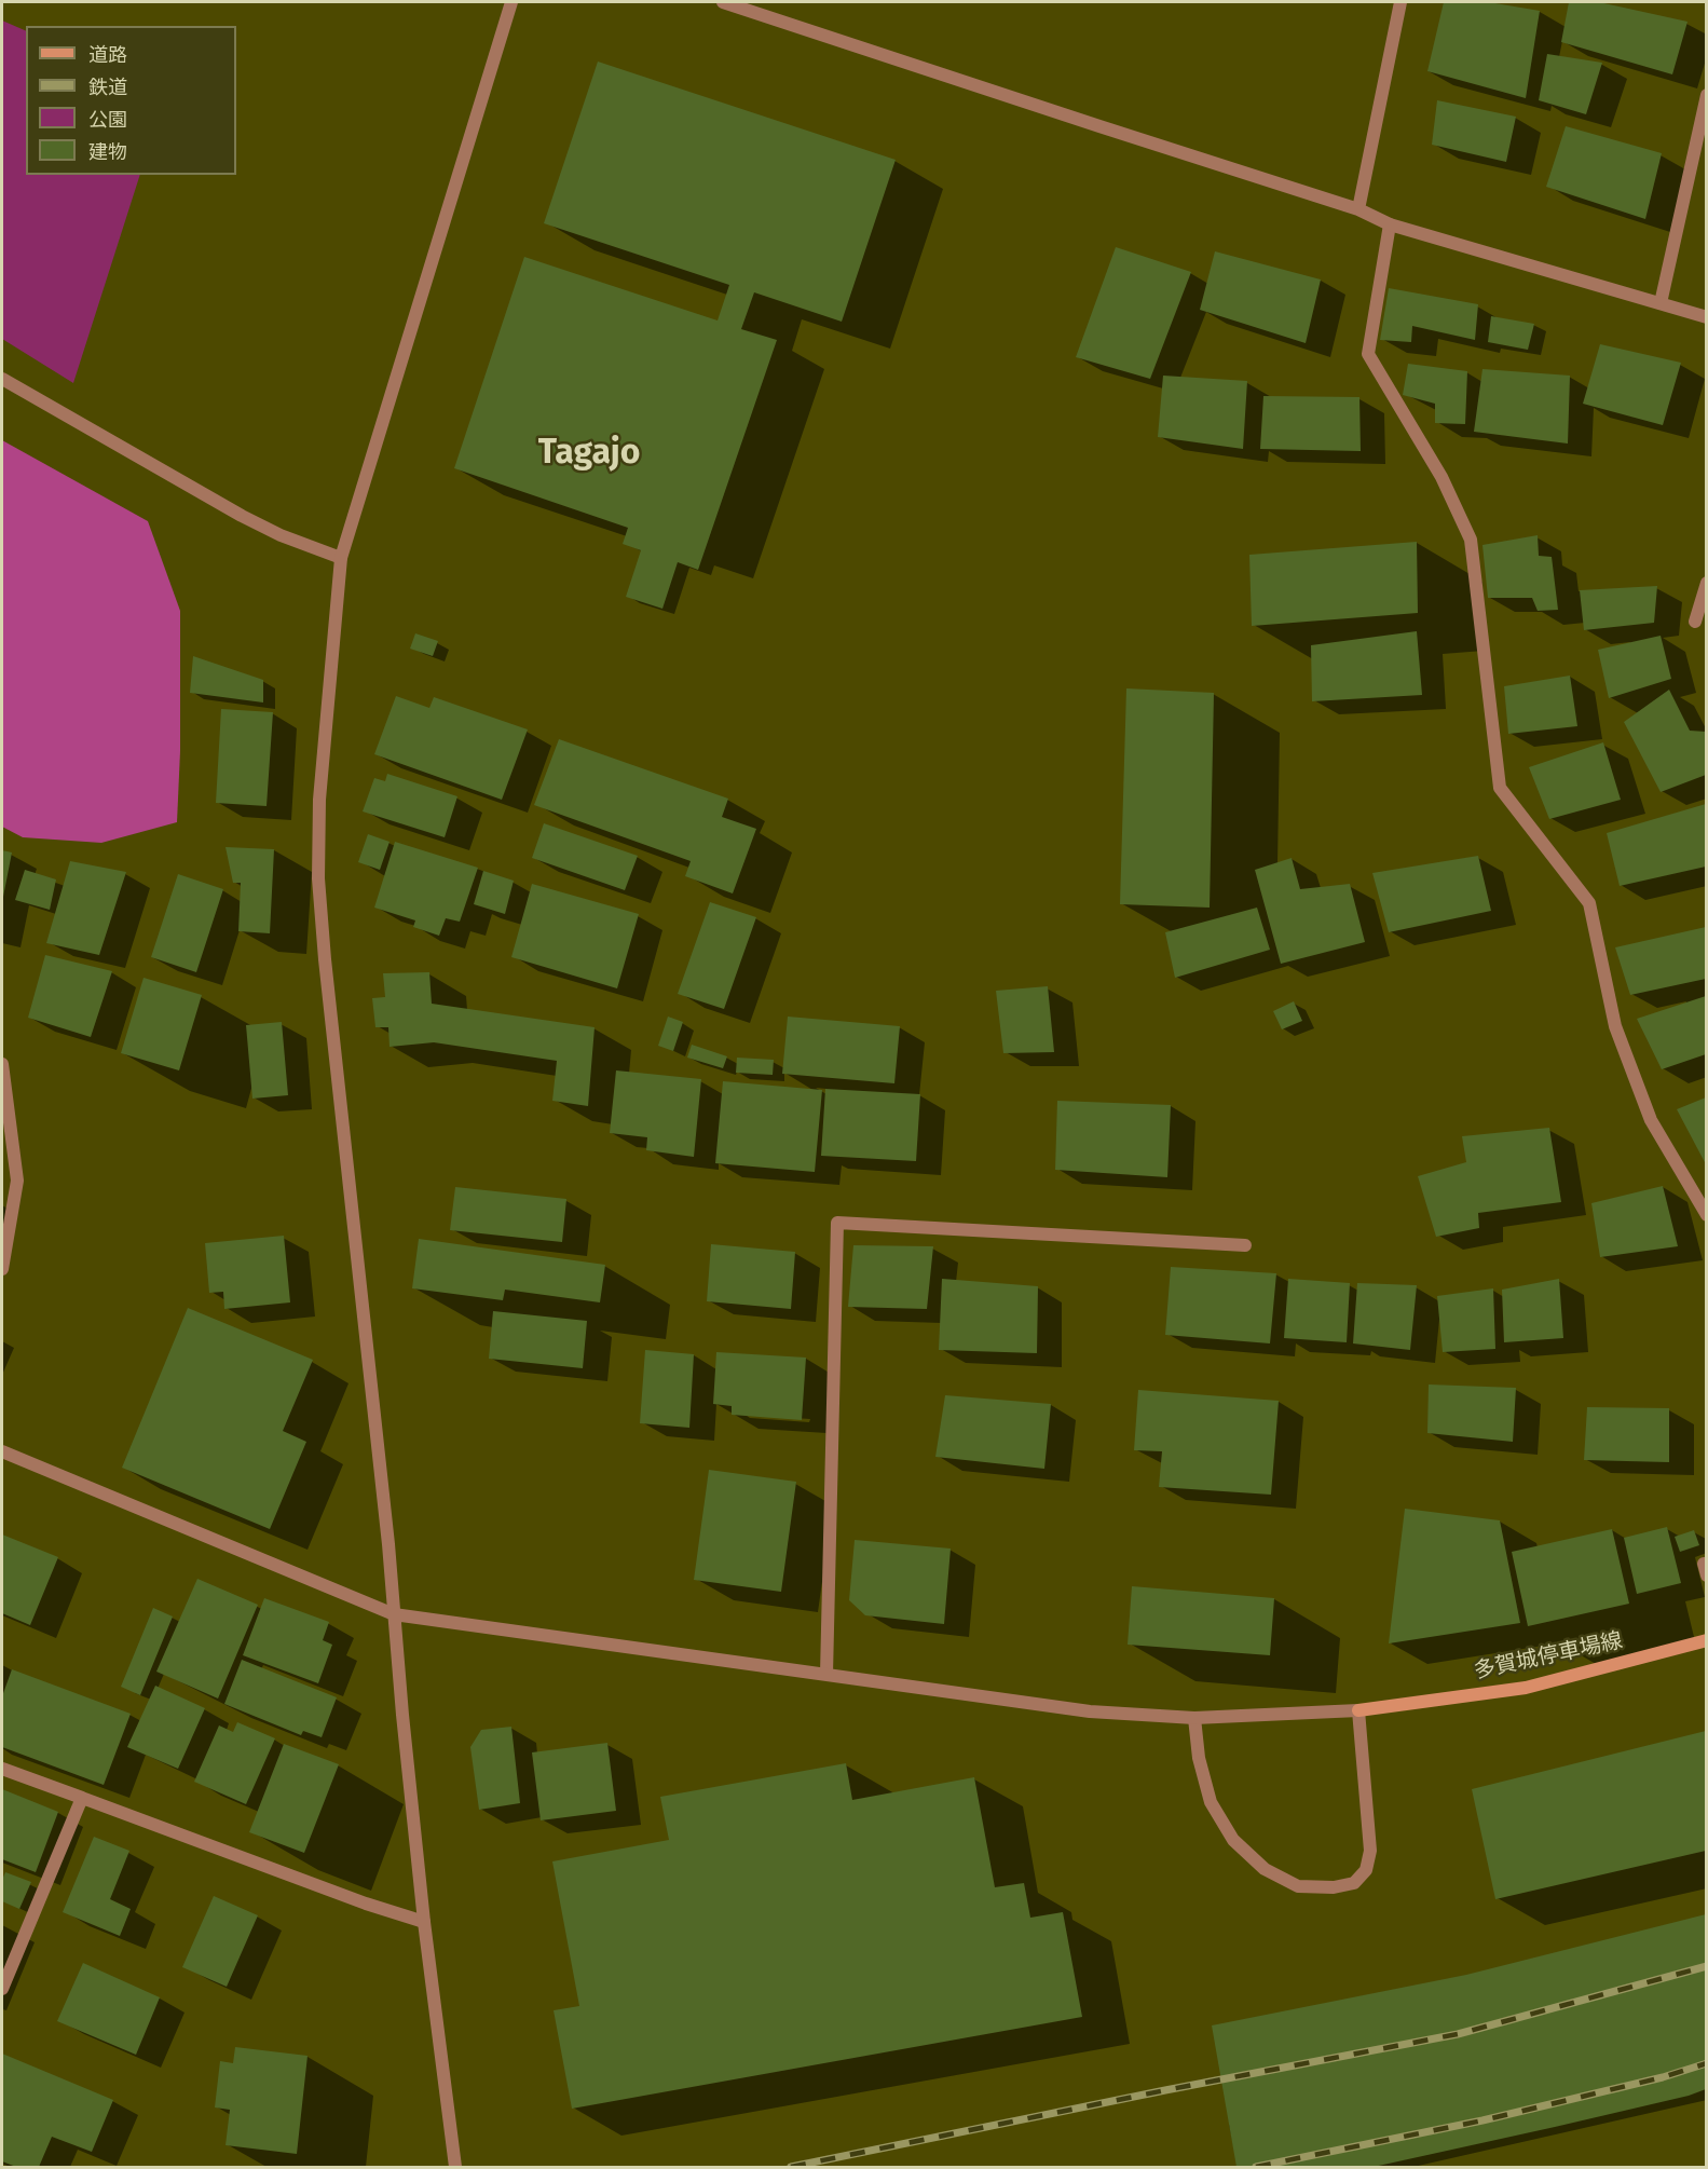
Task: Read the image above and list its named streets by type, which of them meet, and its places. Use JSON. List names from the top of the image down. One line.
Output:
{"streets":{"main road":["多賀城停車場線"]},"districts":["Tagajo"],"legend":["道路","鉄道","公園","建物"]}
